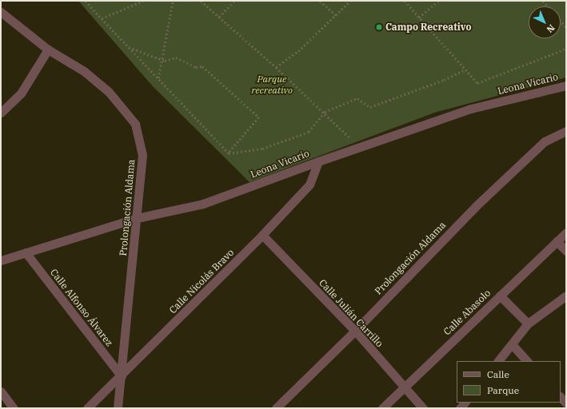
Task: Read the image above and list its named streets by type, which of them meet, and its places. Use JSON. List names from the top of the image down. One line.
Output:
{"streets":{"street":["Leona Vicario","Prolongación Aldama","Calle Nicolás Bravo","Calle Alfonso Álvarez","Calle Abasolo","Calle Julián Carrillo"]},"crossings":[["Leona Vicario","Prolongación Aldama"],["Leona Vicario","Calle Nicolás Bravo"],["Leona Vicario","Calle Alfonso Álvarez"],["Prolongación Aldama","Calle Nicolás Bravo"],["Prolongación Aldama","Calle Alfonso Álvarez"],["Prolongación Aldama","Calle Julián Carrillo"],["Calle Nicolás Bravo","Calle Alfonso Álvarez"],["Calle Nicolás Bravo","Calle Julián Carrillo"],["Calle Abasolo","Calle Julián Carrillo"]],"parks":["Parque recreativo"],"places":["Campo Recreativo"],"legend":["Calle","Parque"],"north":"bottom right"}
